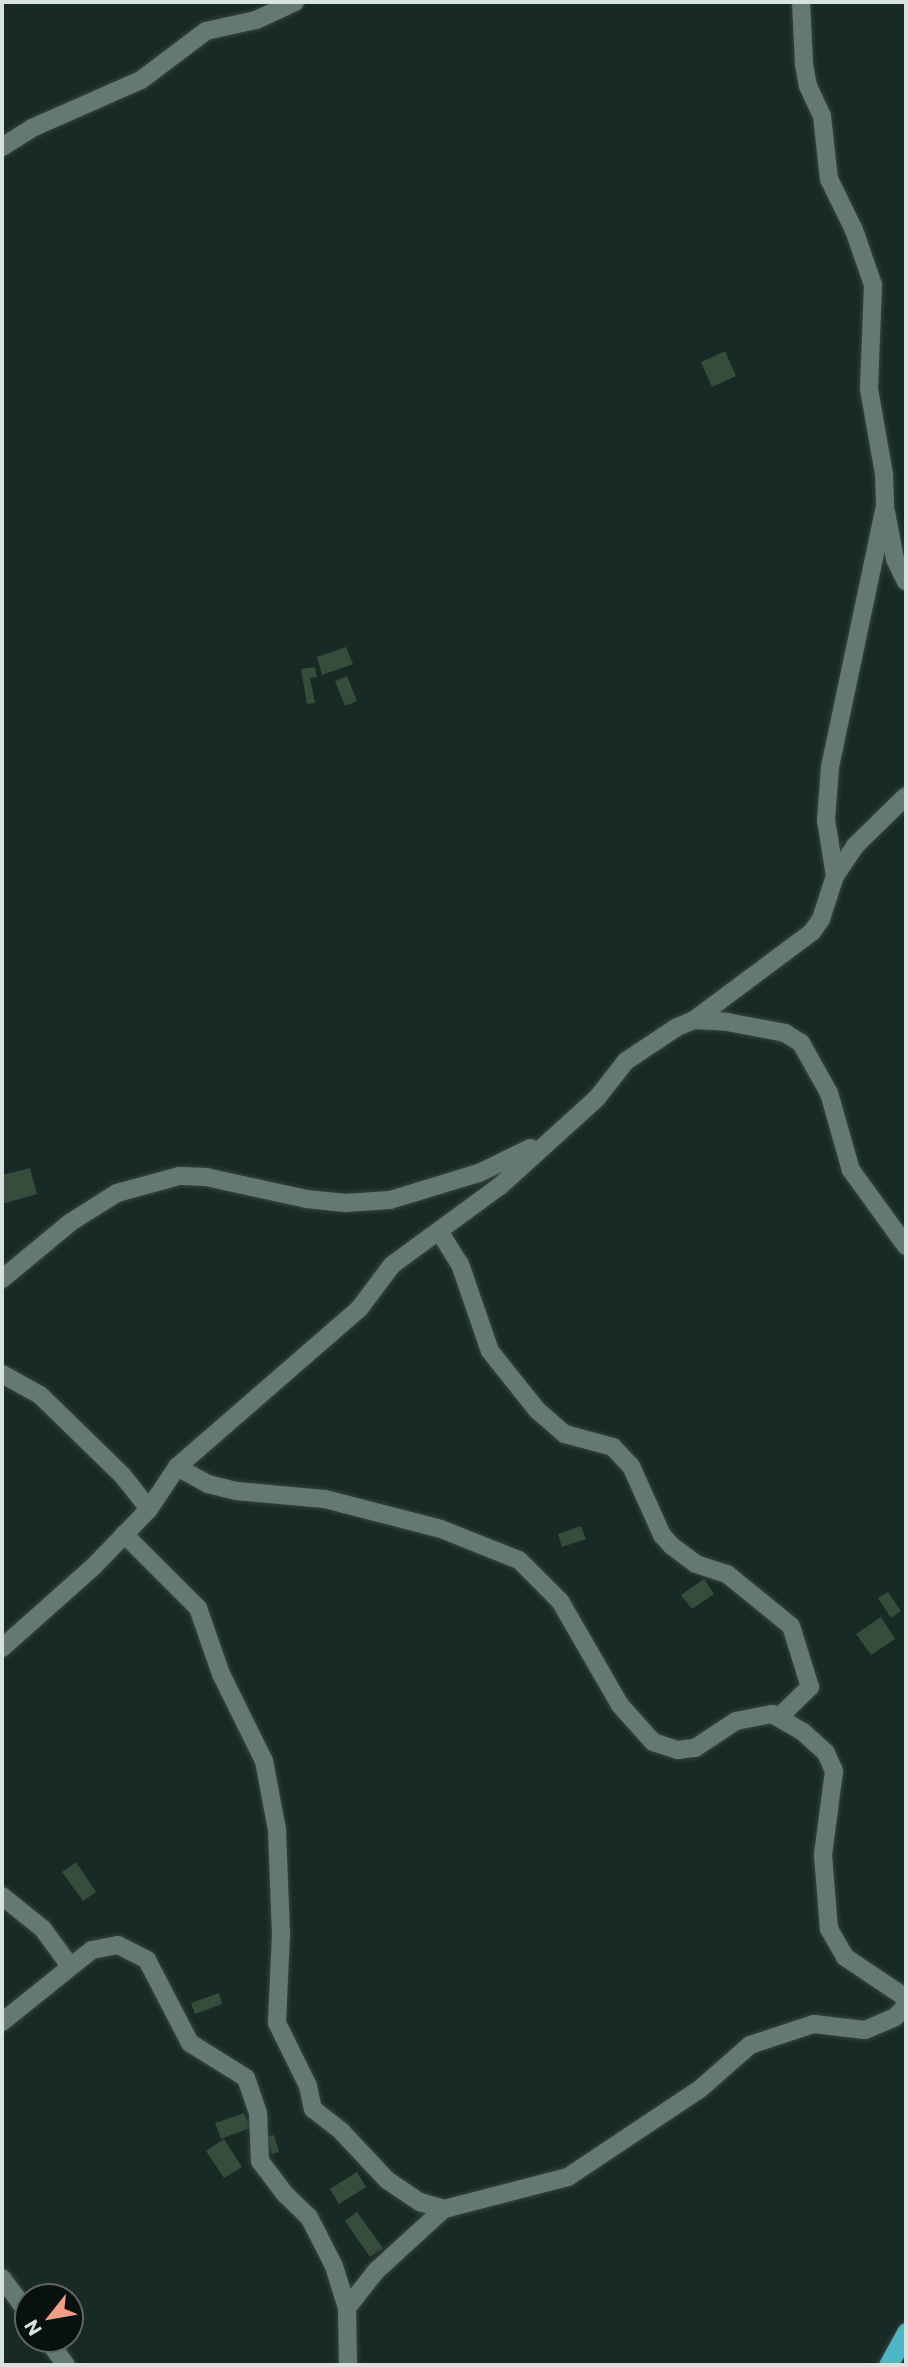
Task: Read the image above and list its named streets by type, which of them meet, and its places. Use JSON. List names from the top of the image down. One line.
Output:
{"north":"bottom left"}
